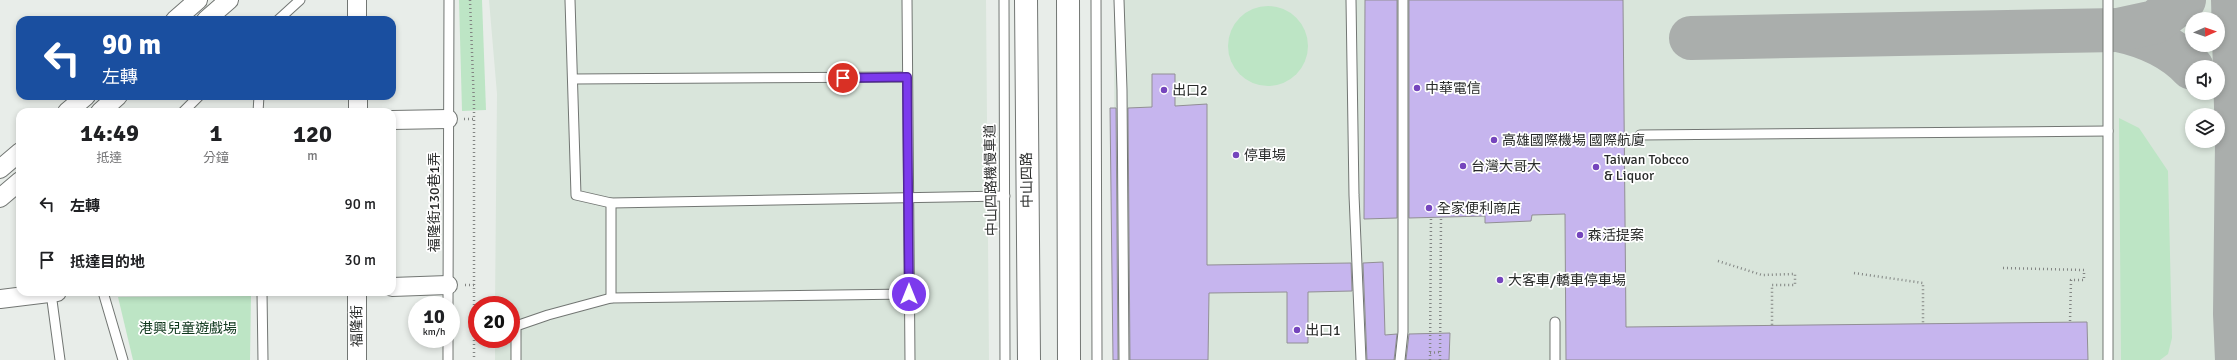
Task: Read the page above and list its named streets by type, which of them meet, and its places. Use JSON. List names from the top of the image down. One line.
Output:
{"streets":{"main road":["中山四路"],"street":["福隆街"],"lane":["中山四路機慢車道","福隆街130巷1弄"]},"parks":["港興兒童遊戲場"],"places":["中華電信","出口2","高雄國際機場 國際航廈","停車場","台灣大哥大","Taiwan Tobcco & Liquor","全家便利商店","森活提案","大客車/轎車停車場","出口1"],"north":"right","page":{"turn":["90 m","左轉"],"eta":["14:49","抵達","1","分鐘","120","m"],"list":[{"name":"左轉","value":"90 m"},{"name":"抵達目的地","value":"30 m"}],"speed":"10 km/h","limit":"20"}}
